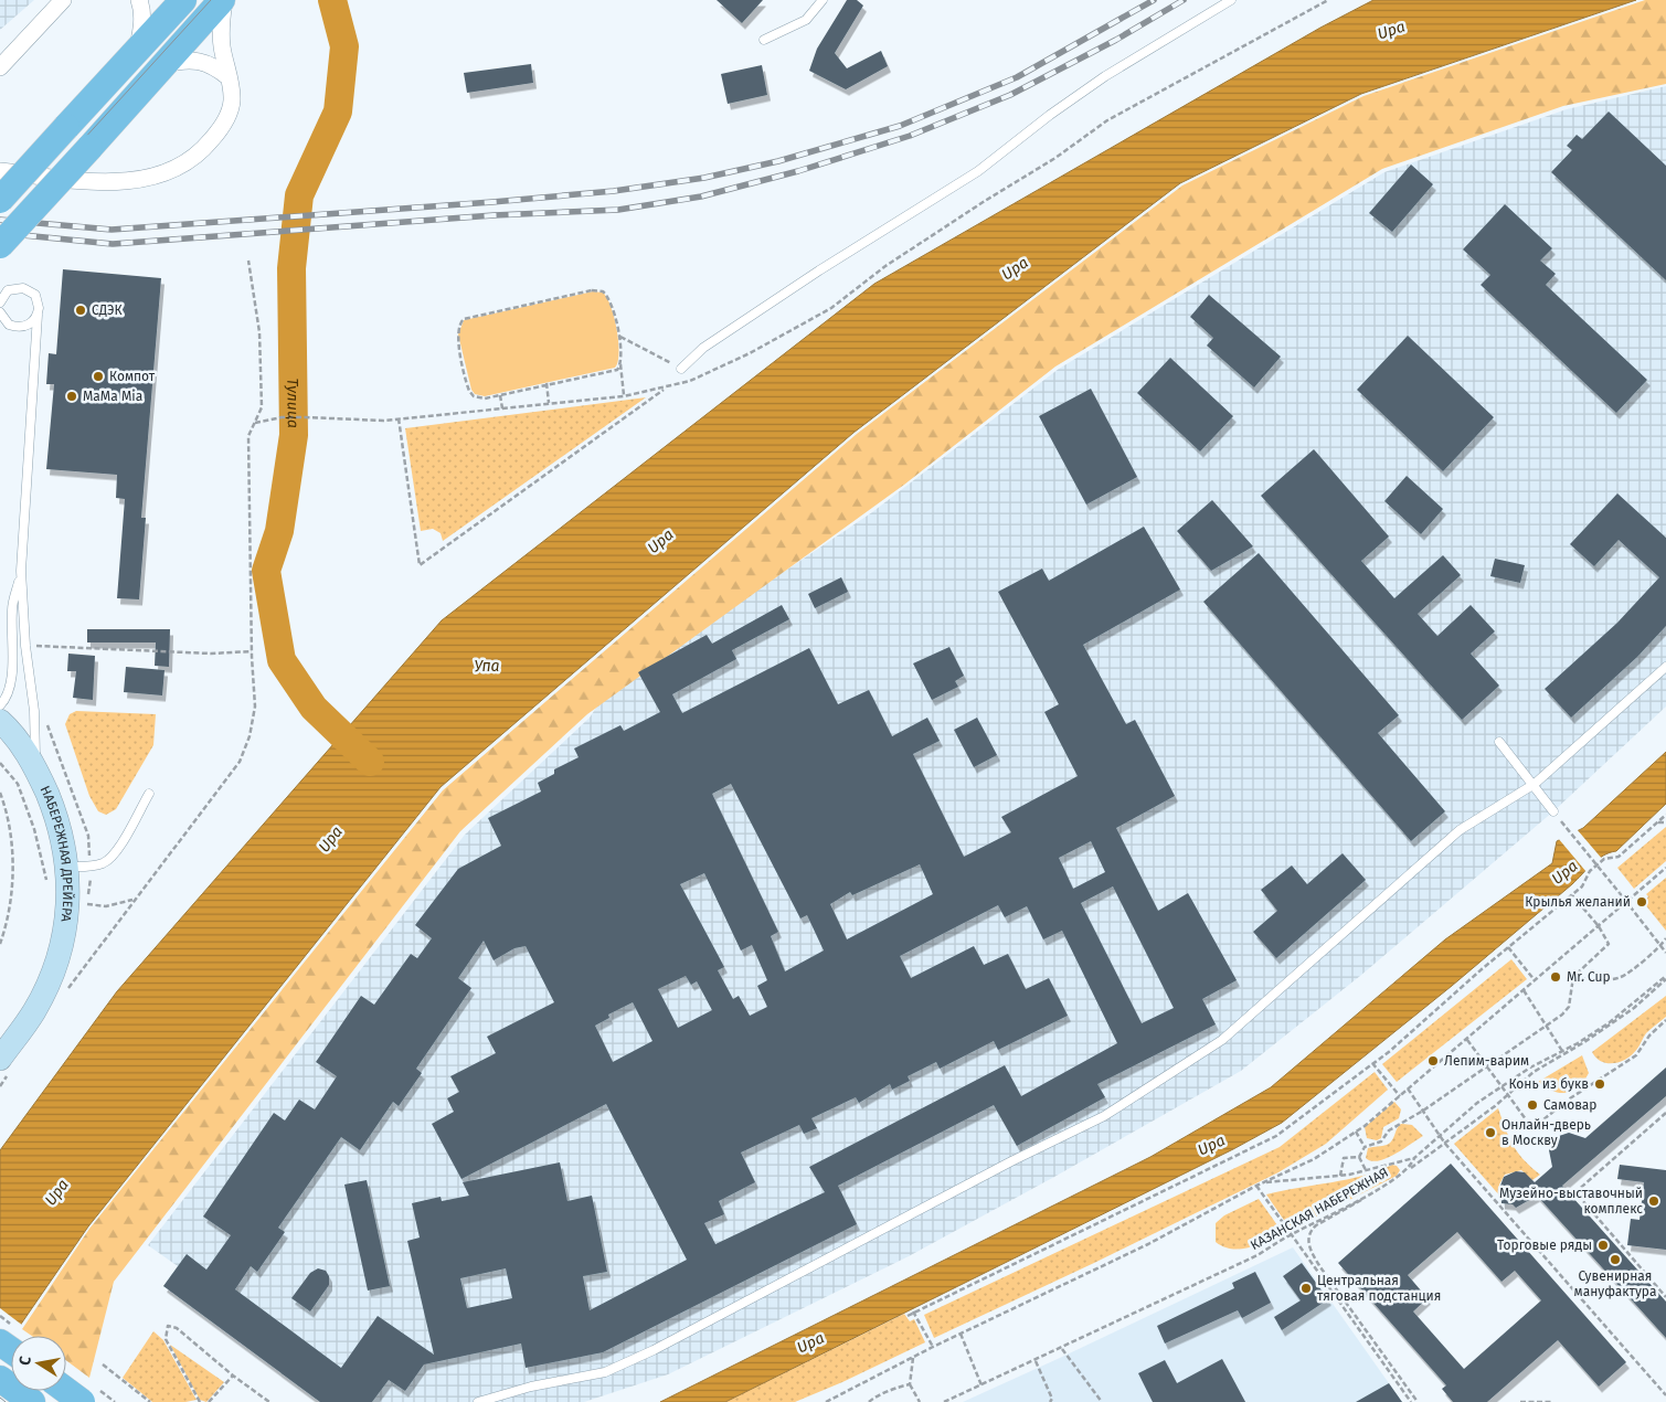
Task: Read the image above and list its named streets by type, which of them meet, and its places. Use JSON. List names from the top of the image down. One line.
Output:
{"streets":{"main road":["НАБЕРЕЖНАЯ ДРЕЙЕРА"],"path":["КАЗАНСКАЯ НАБЕРЕЖНАЯ"]},"water":["Upa","Тулица","Упа"],"places":["СДЭК","Компот","MaMa Mia","Крылья желаний","Mr. Cup","Лепим-варим","Конь из букв","Самовар","Онлайн-дверь в Москву","Музейно-выставочный комплекс","Торговые ряды","Сувенирная мануфактура","Центральная тяговая подстанция"],"north":"left"}
